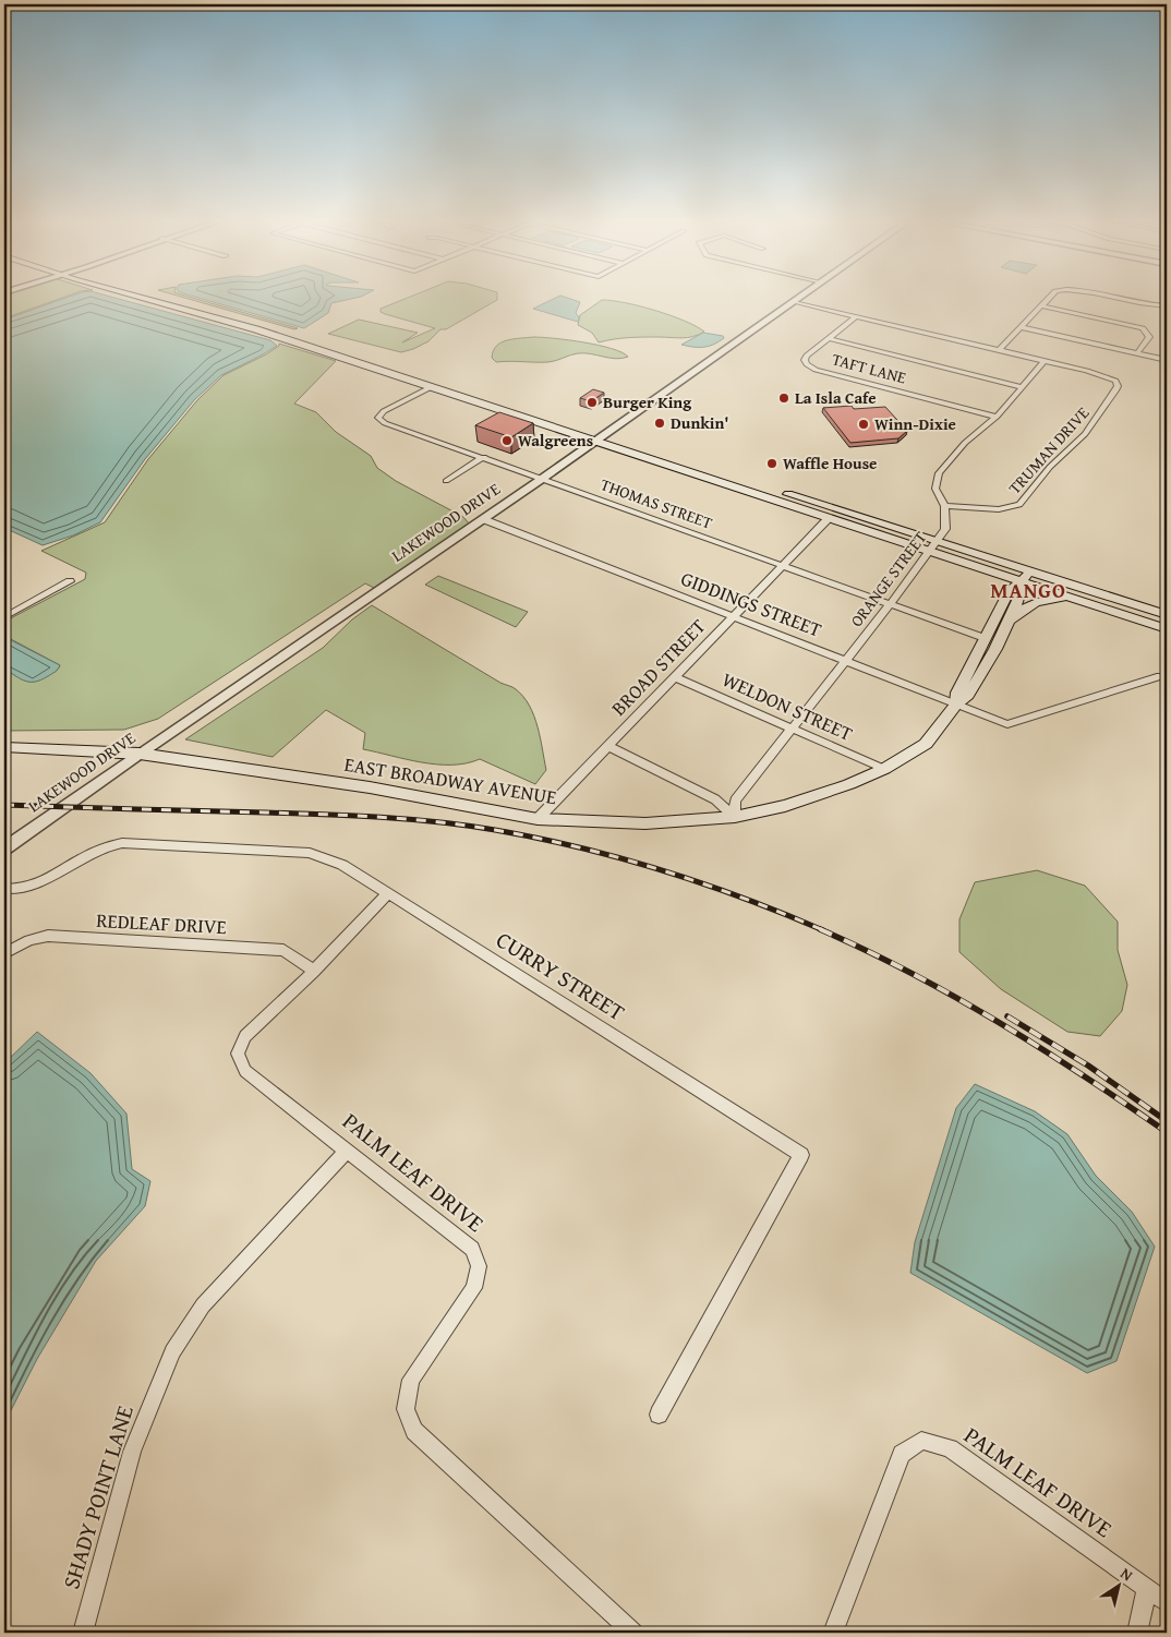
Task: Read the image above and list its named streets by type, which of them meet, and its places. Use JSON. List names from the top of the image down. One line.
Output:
{"streets":{"main road":["EAST BROADWAY AVENUE"],"street":["TAFT LANE","TRUMAN DRIVE","THOMAS STREET","LAKEWOOD DRIVE","ORANGE STREET","GIDDINGS STREET","BROAD STREET","WELDON STREET","REDLEAF DRIVE","CURRY STREET","PALM LEAF DRIVE","SHADY POINT LANE"]},"crossings":[["TAFT LANE","TRUMAN DRIVE"],["TAFT LANE","ORANGE STREET"],["TRUMAN DRIVE","LAKEWOOD DRIVE"],["TRUMAN DRIVE","ORANGE STREET"],["THOMAS STREET","LAKEWOOD DRIVE"],["THOMAS STREET","ORANGE STREET"],["THOMAS STREET","BROAD STREET"],["LAKEWOOD DRIVE","GIDDINGS STREET"],["LAKEWOOD DRIVE","EAST BROADWAY AVENUE"],["ORANGE STREET","GIDDINGS STREET"],["ORANGE STREET","WELDON STREET"],["ORANGE STREET","EAST BROADWAY AVENUE"],["GIDDINGS STREET","BROAD STREET"],["BROAD STREET","WELDON STREET"],["BROAD STREET","EAST BROADWAY AVENUE"],["WELDON STREET","EAST BROADWAY AVENUE"],["REDLEAF DRIVE","PALM LEAF DRIVE"],["CURRY STREET","PALM LEAF DRIVE"],["PALM LEAF DRIVE","SHADY POINT LANE"]],"districts":["MANGO"],"places":["La Isla Cafe","Burger King","Dunkin'","Winn-Dixie","Walgreens","Waffle House"],"north":"top right"}
